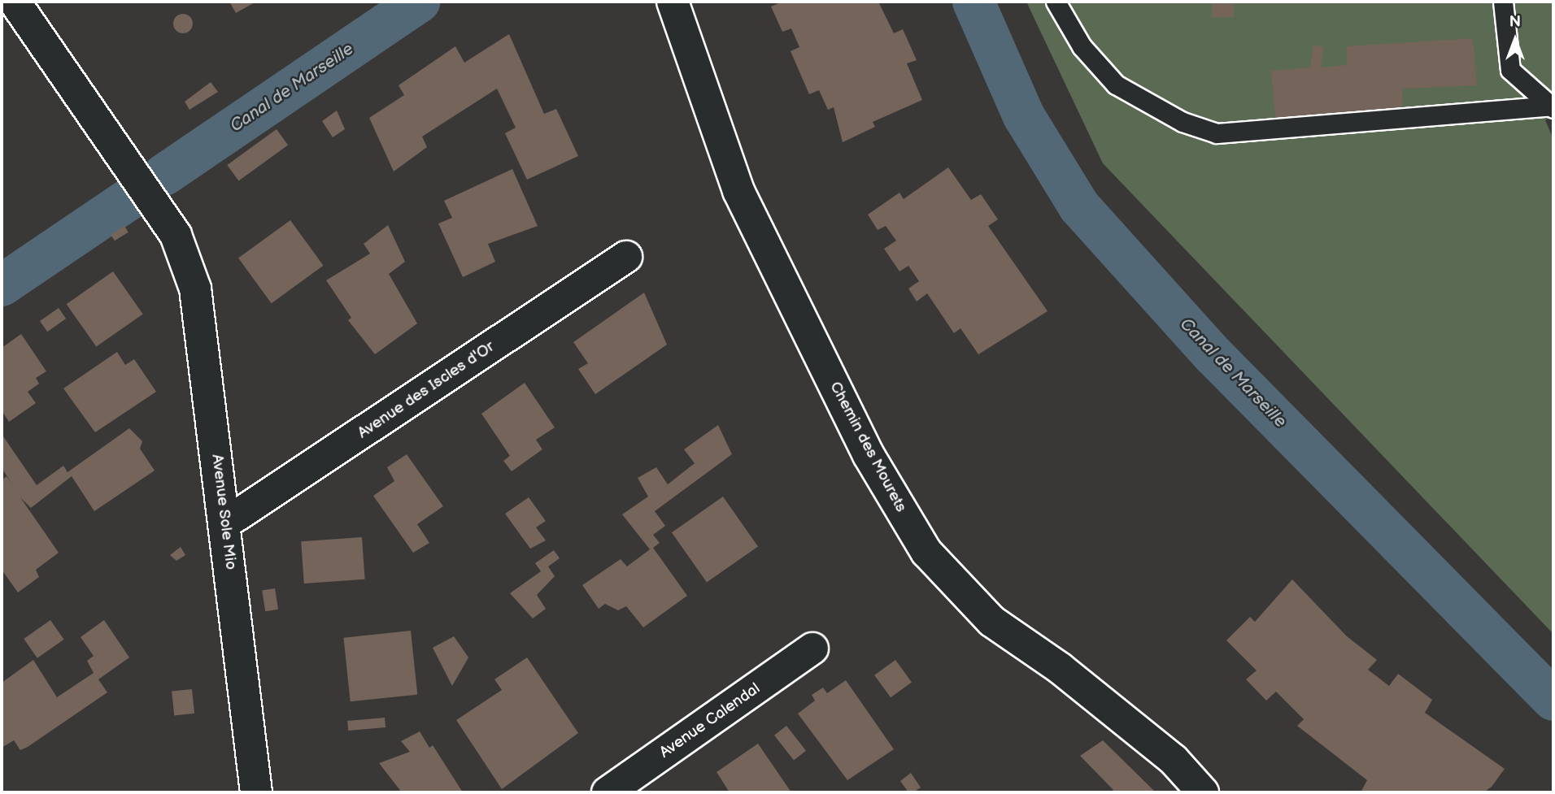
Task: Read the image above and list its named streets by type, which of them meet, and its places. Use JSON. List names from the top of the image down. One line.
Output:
{"streets":{"street":["Avenue des Iscles d'Or","Chemin des Mourets","Avenue Sole Mio","Avenue Calendal"]},"crossings":[["Avenue des Iscles d'Or","Avenue Sole Mio"]],"water":["Canal de Marseille"],"north":"top"}
